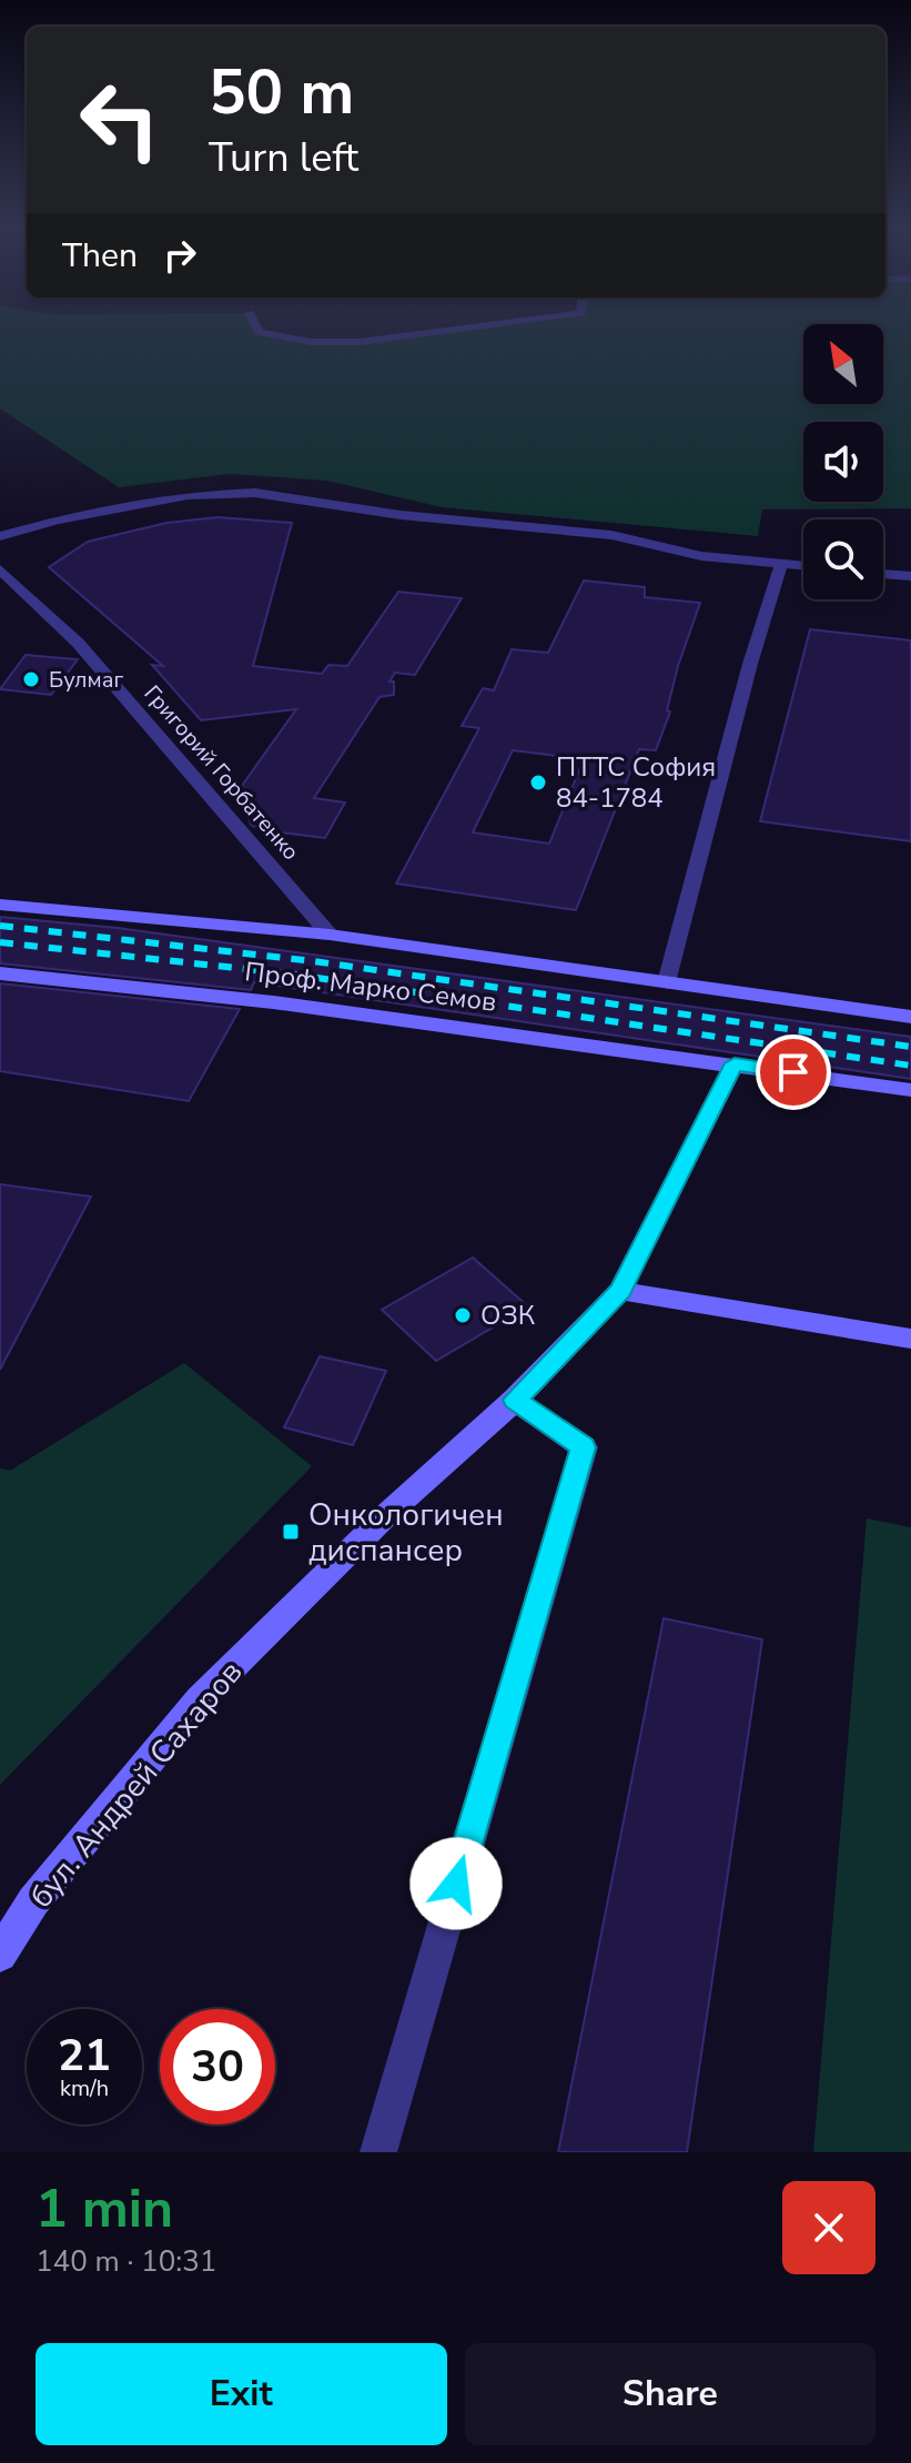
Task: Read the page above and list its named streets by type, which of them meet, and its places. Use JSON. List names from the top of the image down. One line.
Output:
{"streets":{"main road":["Проф. Марко Семов","бул. Андрей Сахаров"],"street":["Григорий Горбатенко"]},"crossings":[["Григорий Горбатенко","Проф. Марко Семов"],["Проф. Марко Семов","бул. Андрей Сахаров"]],"places":{"other":["Булмаг","ПТТС София 84-1784","ОЗК"],"transit":["Онкологичен диспансер"]},"north":"top left","page":{"turn":["50 m","Turn left"],"then":"Then","speed":"21 km/h","limit":"30","heading":["1 min","140 m · 10:31"],"buttons":["Exit","Share"]}}
